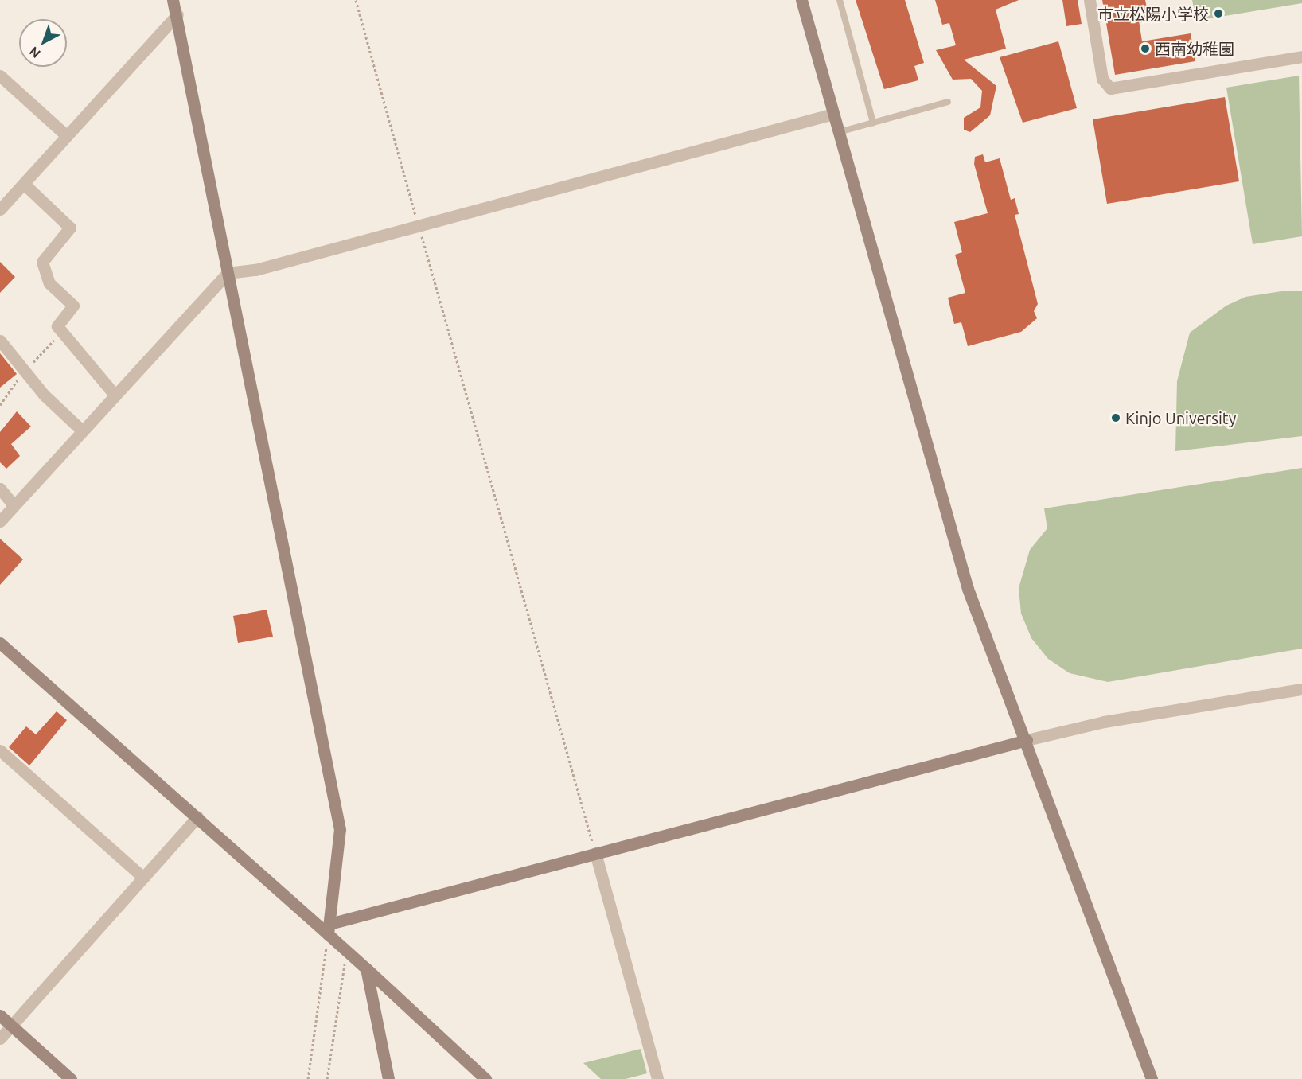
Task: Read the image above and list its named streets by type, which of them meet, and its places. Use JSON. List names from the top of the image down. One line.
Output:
{"places":["市立松陽小学校","西南幼稚園","Kinjo University"],"north":"bottom left"}
